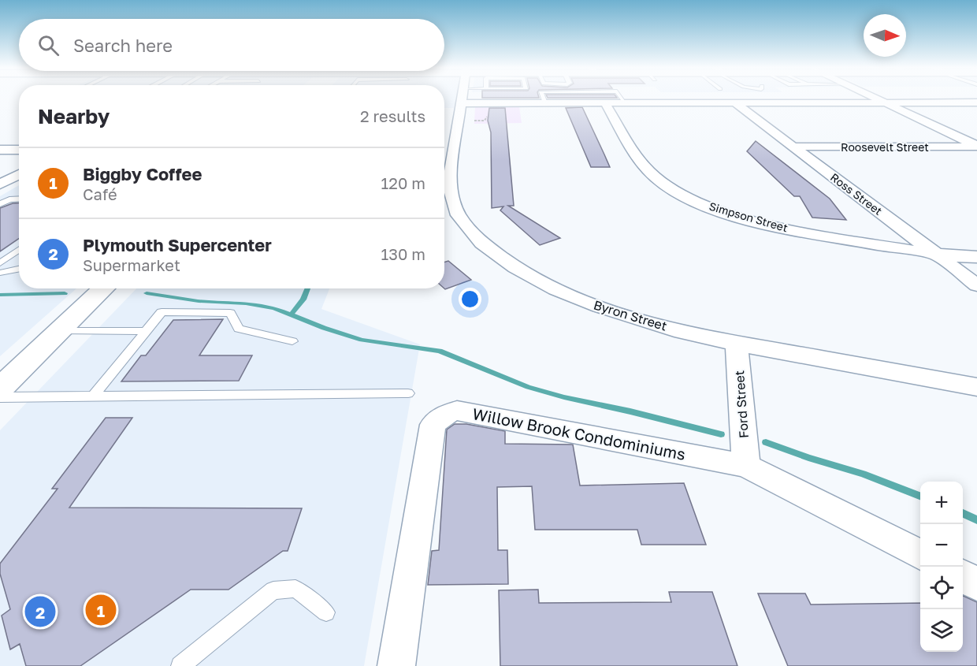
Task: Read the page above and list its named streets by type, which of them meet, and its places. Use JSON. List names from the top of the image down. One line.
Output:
{"streets":{"street":["Roosevelt Street","Ross Street","Simpson Street","Byron Street","Ford Street","Willow Brook Condominiums"]},"crossings":[["Roosevelt Street","Ross Street"],["Ross Street","Simpson Street"],["Byron Street","Ford Street"],["Ford Street","Willow Brook Condominiums"]],"north":"right","page":{"search":"Search here","heading":["Nearby","2 results"],"list":[{"mark":"1","name":"Biggby Coffee","note":"Café","value":"120 m"},{"mark":"2","name":"Plymouth Supercenter","note":"Supermarket","value":"130 m"}],"map_buttons":["+","−"],"pins":["1","2"]}}
